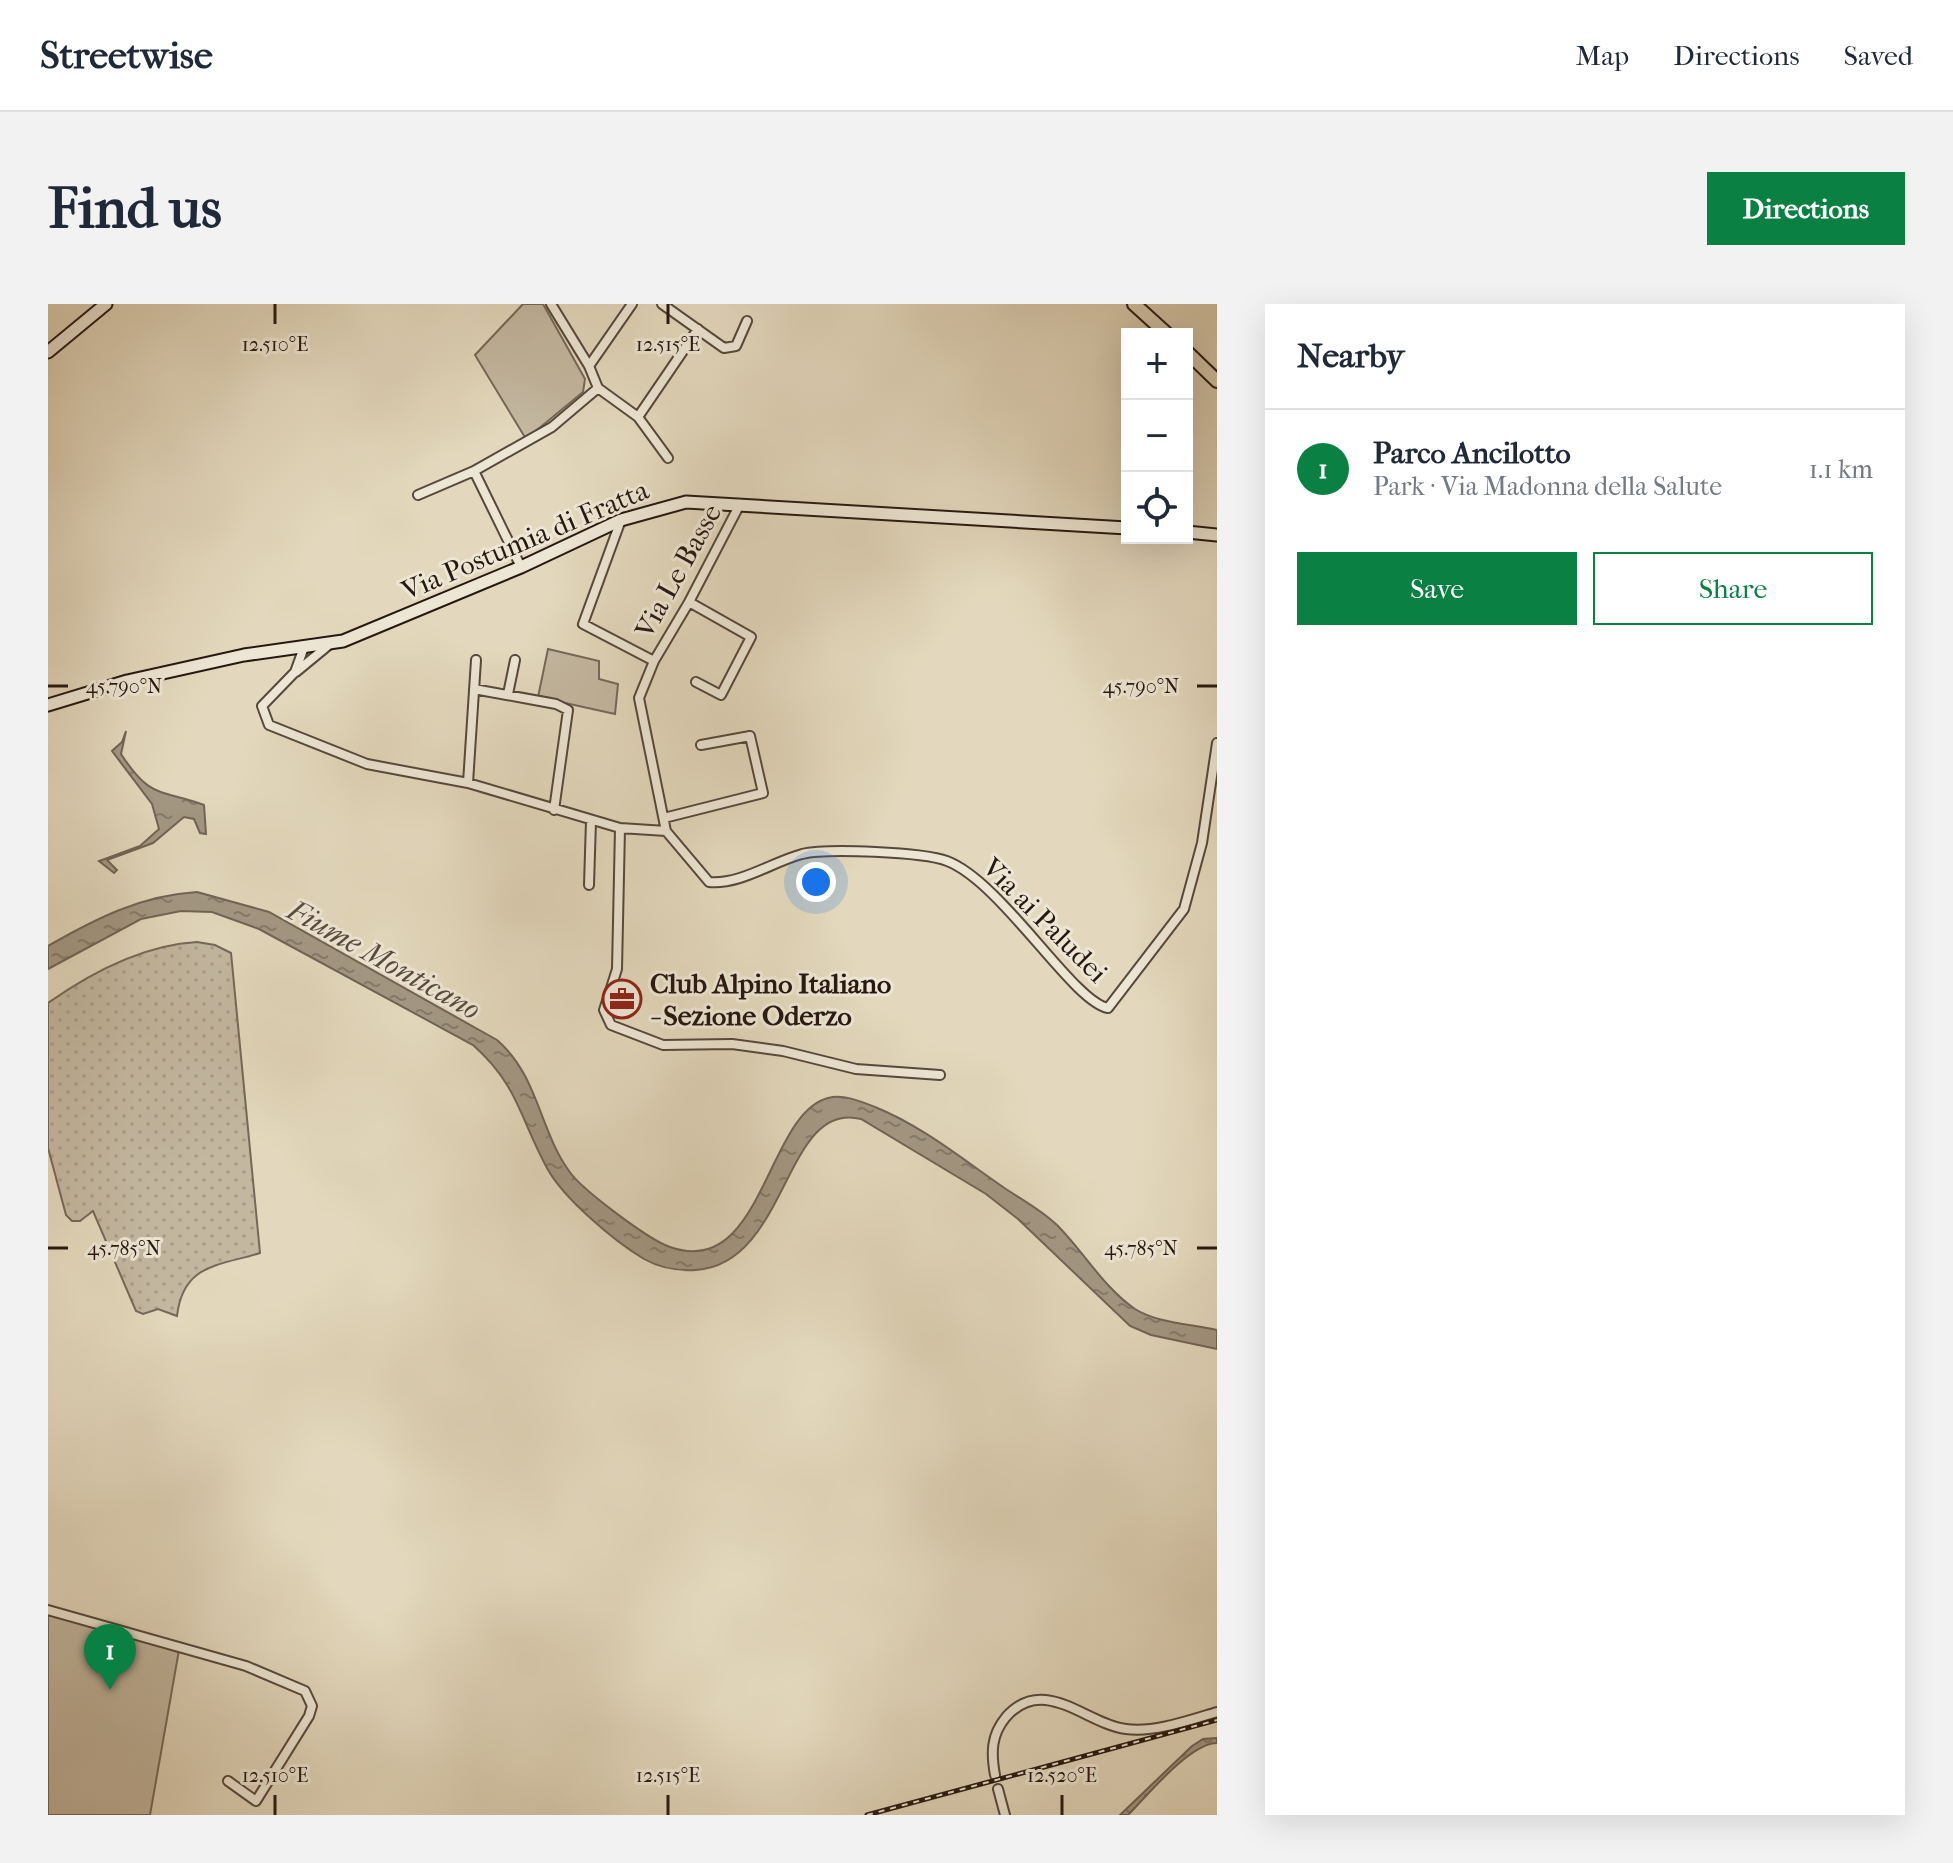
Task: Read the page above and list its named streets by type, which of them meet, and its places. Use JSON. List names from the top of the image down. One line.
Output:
{"streets":{"main road":["Via Postumia di Fratta"],"street":["Via Le Basse","Via ai Paludei"]},"crossings":[["Via Postumia di Fratta","Via Le Basse"],["Via Le Basse","Via ai Paludei"]],"water":["Fiume Monticano"],"places":{"office":["Club Alpino Italiano - Sezione Oderzo"]},"page":{"header":"Streetwise","nav":["Map","Directions","Saved"],"buttons":["Directions",["Save","Share"]],"title":"Find us","heading":"Nearby","map_buttons":["+","−"],"list":[{"mark":"1","name":"Parco Ancilotto","note":"Park · Via Madonna della Salute","value":"1.1 km"}],"pins":"1"},"coordinates":["12.510°E","12.515°E","45.790°N","45.785°N","12.520°E"]}
